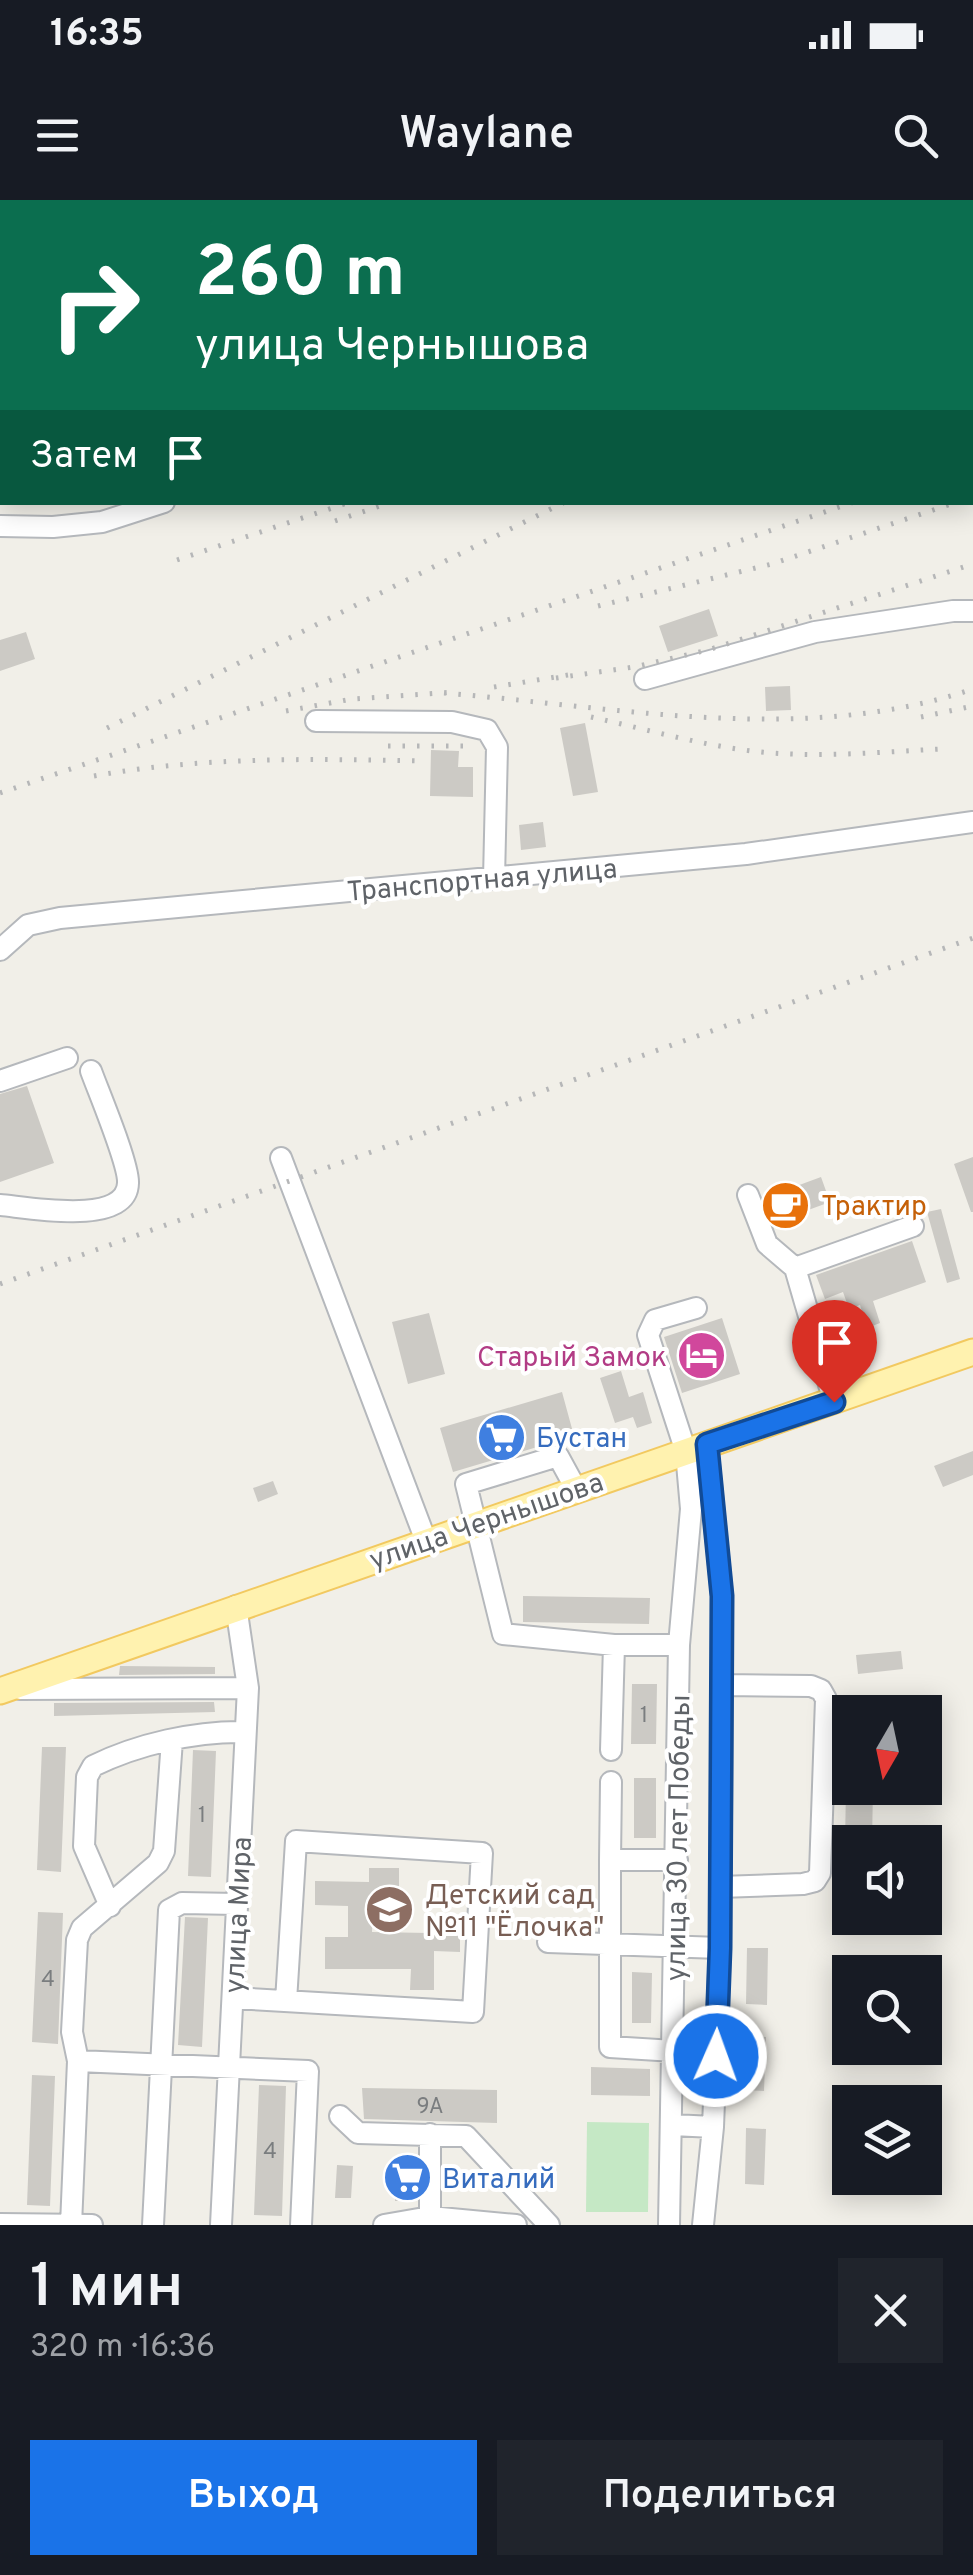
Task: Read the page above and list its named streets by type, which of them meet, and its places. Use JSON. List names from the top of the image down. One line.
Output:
{"streets":{"main road":["улица Чернышова"],"street":["Транспортная улица","улица 30 лет Победы","улица Мира"]},"crossings":[["улица Чернышова","улица 30 лет Победы"],["улица Чернышова","улица Мира"]],"places":{"cafe":["Трактир"],"hotel":["Старый Замок"],"supermarket":["Бустан","Виталий"],"school or university":["Детский сад №11 \"Ёлочка\""]},"house_numbers":["1","1","4","9А","4"],"north":"bottom","page":{"status":"16:35","header":"Waylane","turn":["260 m","улица Чернышова"],"then":"Затем","heading":["1 мин","320 m · 16:36"],"buttons":["Выход","Поделиться"]}}
